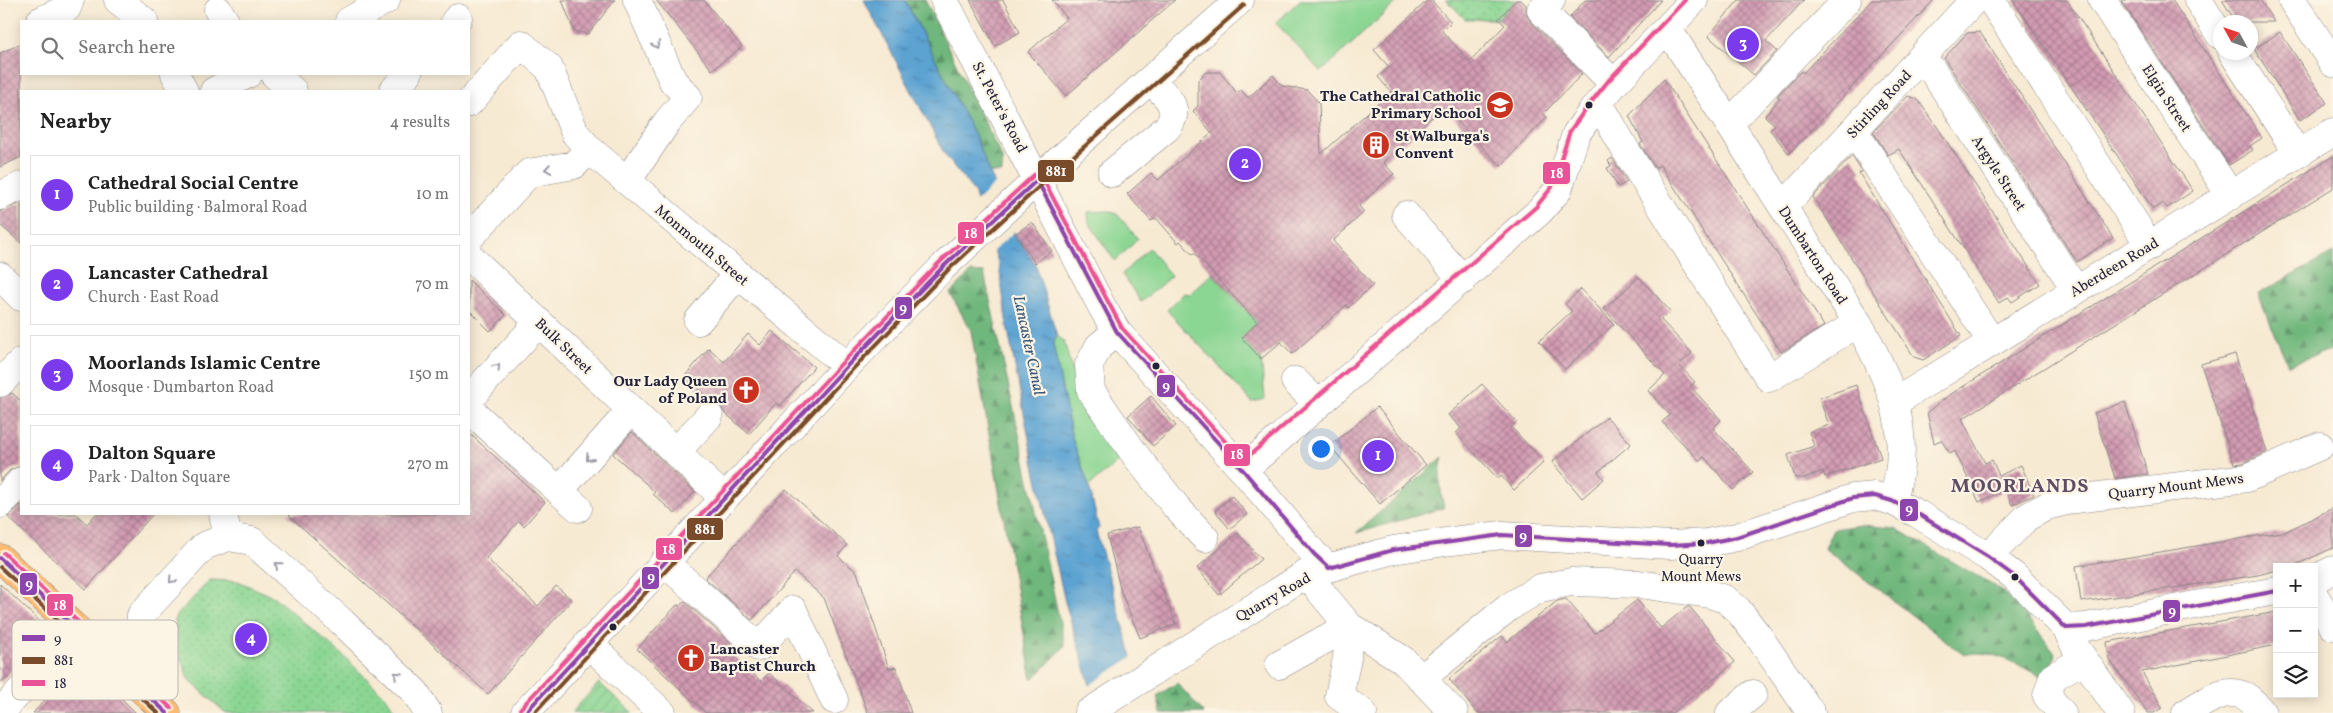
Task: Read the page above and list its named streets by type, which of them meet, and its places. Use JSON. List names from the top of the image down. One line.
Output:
{"streets":{"street":["Elgin Street","Stirling Road","St. Peter's Road","Argyle Street","Monmouth Street","Dumbarton Road","Aberdeen Road","Bulk Street","Quarry Mount Mews","Quarry Road"]},"crossings":[["Elgin Street","Aberdeen Road"],["Stirling Road","Argyle Street"],["Stirling Road","Dumbarton Road"],["St. Peter's Road","Quarry Road"],["Argyle Street","Aberdeen Road"],["Dumbarton Road","Aberdeen Road"],["Dumbarton Road","Quarry Road"],["Quarry Mount Mews","Quarry Road"]],"districts":["MOORLANDS"],"water":["Lancaster Canal"],"places":{"school or university":["The Cathedral Catholic Primary School"],"building":["St Walburga's Convent"],"church":["Our Lady Queen of Poland","Lancaster Baptist Church"],"other":["Quarry Mount Mews"]},"lines":["transit line 18","transit line 881","transit line 9"],"legend":["9","881","18"],"north":"top left","page":{"search":"Search here","pins":["3","2","1","4"],"heading":["Nearby","4 results"],"list":[{"mark":"1","name":"Cathedral Social Centre","note":"Public building · Balmoral Road","value":"10 m"},{"mark":"2","name":"Lancaster Cathedral","note":"Church · East Road","value":"70 m"},{"mark":"3","name":"Moorlands Islamic Centre","note":"Mosque · Dumbarton Road","value":"150 m"},{"mark":"4","name":"Dalton Square","note":"Park · Dalton Square","value":"270 m"}],"map_buttons":["+","−"]}}
